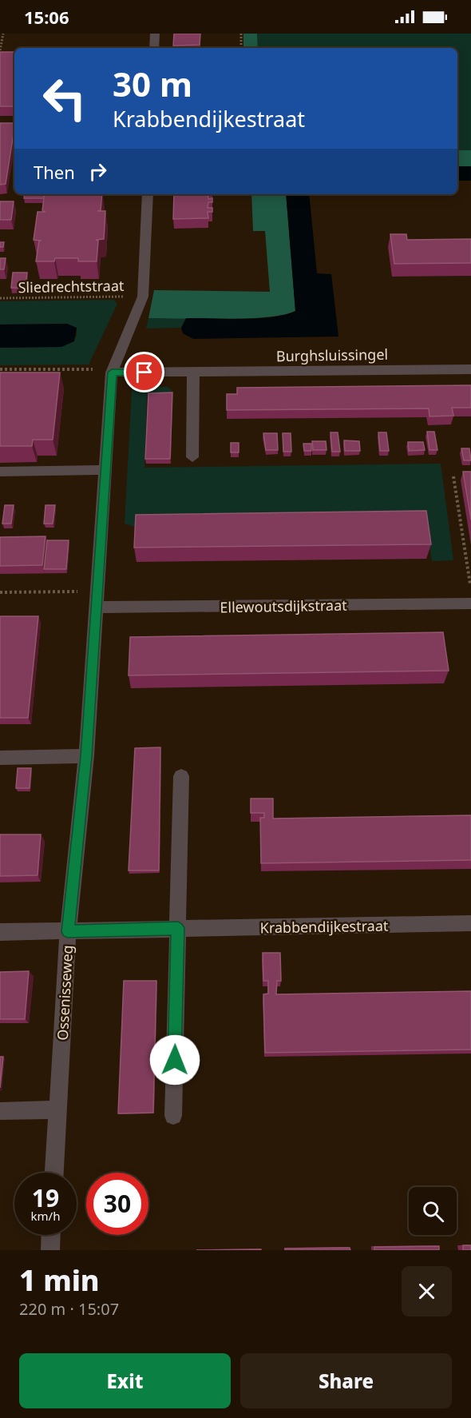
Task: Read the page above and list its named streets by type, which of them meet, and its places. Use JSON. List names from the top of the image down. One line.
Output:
{"streets":{"street":["Burghsluissingel","Ellewoutsdijkstraat","Krabbendijkestraat","Ossenisseweg"],"path":["Sliedrechtstraat"]},"crossings":[["Sliedrechtstraat","Ossenisseweg"],["Burghsluissingel","Ossenisseweg"],["Ellewoutsdijkstraat","Ossenisseweg"],["Krabbendijkestraat","Ossenisseweg"]],"page":{"status":"15:06","turn":["30 m","Krabbendijkestraat"],"then":"Then","speed":"19 km/h","limit":"30","heading":["1 min","220 m · 15:07"],"buttons":["Exit","Share"]}}
